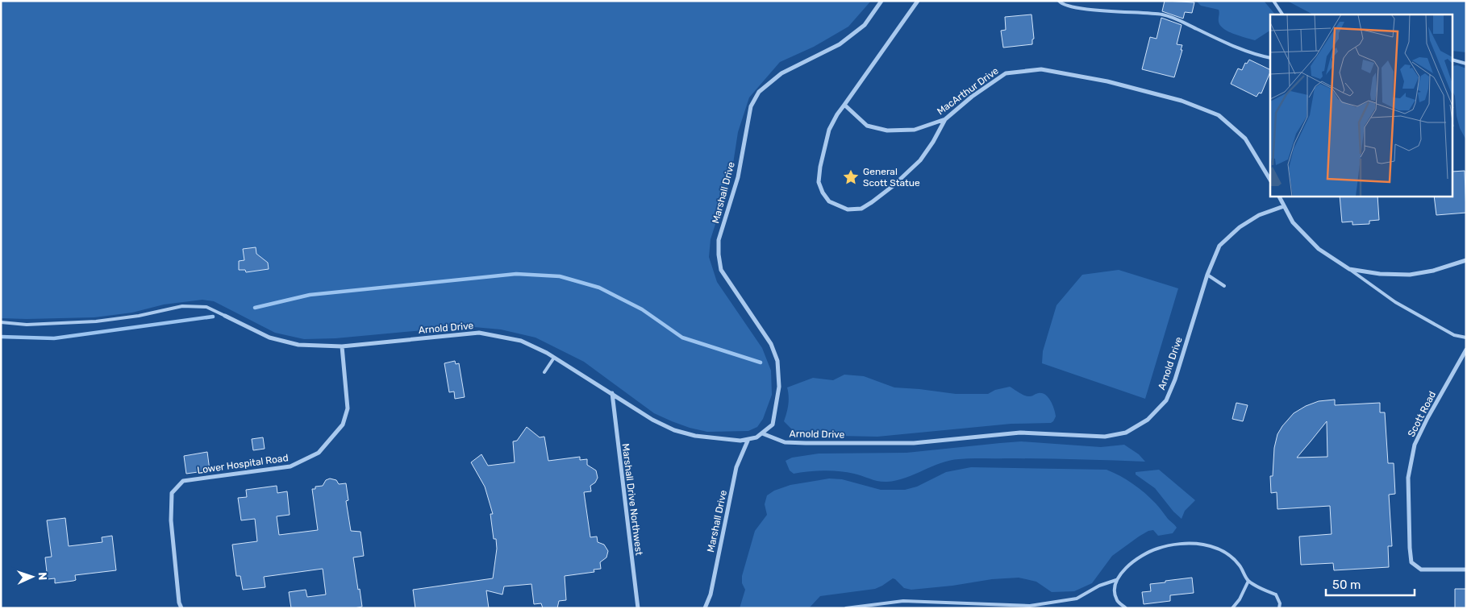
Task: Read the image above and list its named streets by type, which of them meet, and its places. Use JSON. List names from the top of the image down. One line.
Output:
{"streets":{"street":["MacArthur Drive","Marshall Drive","Arnold Drive","Scott Road","Lower Hospital Road","Marshall Drive Northwest"]},"crossings":[["Marshall Drive","Arnold Drive"],["Arnold Drive","Lower Hospital Road"],["Arnold Drive","Marshall Drive Northwest"]],"places":{"place":["General Scott Statue"]},"scale_bar":"50 m","north":"right"}
